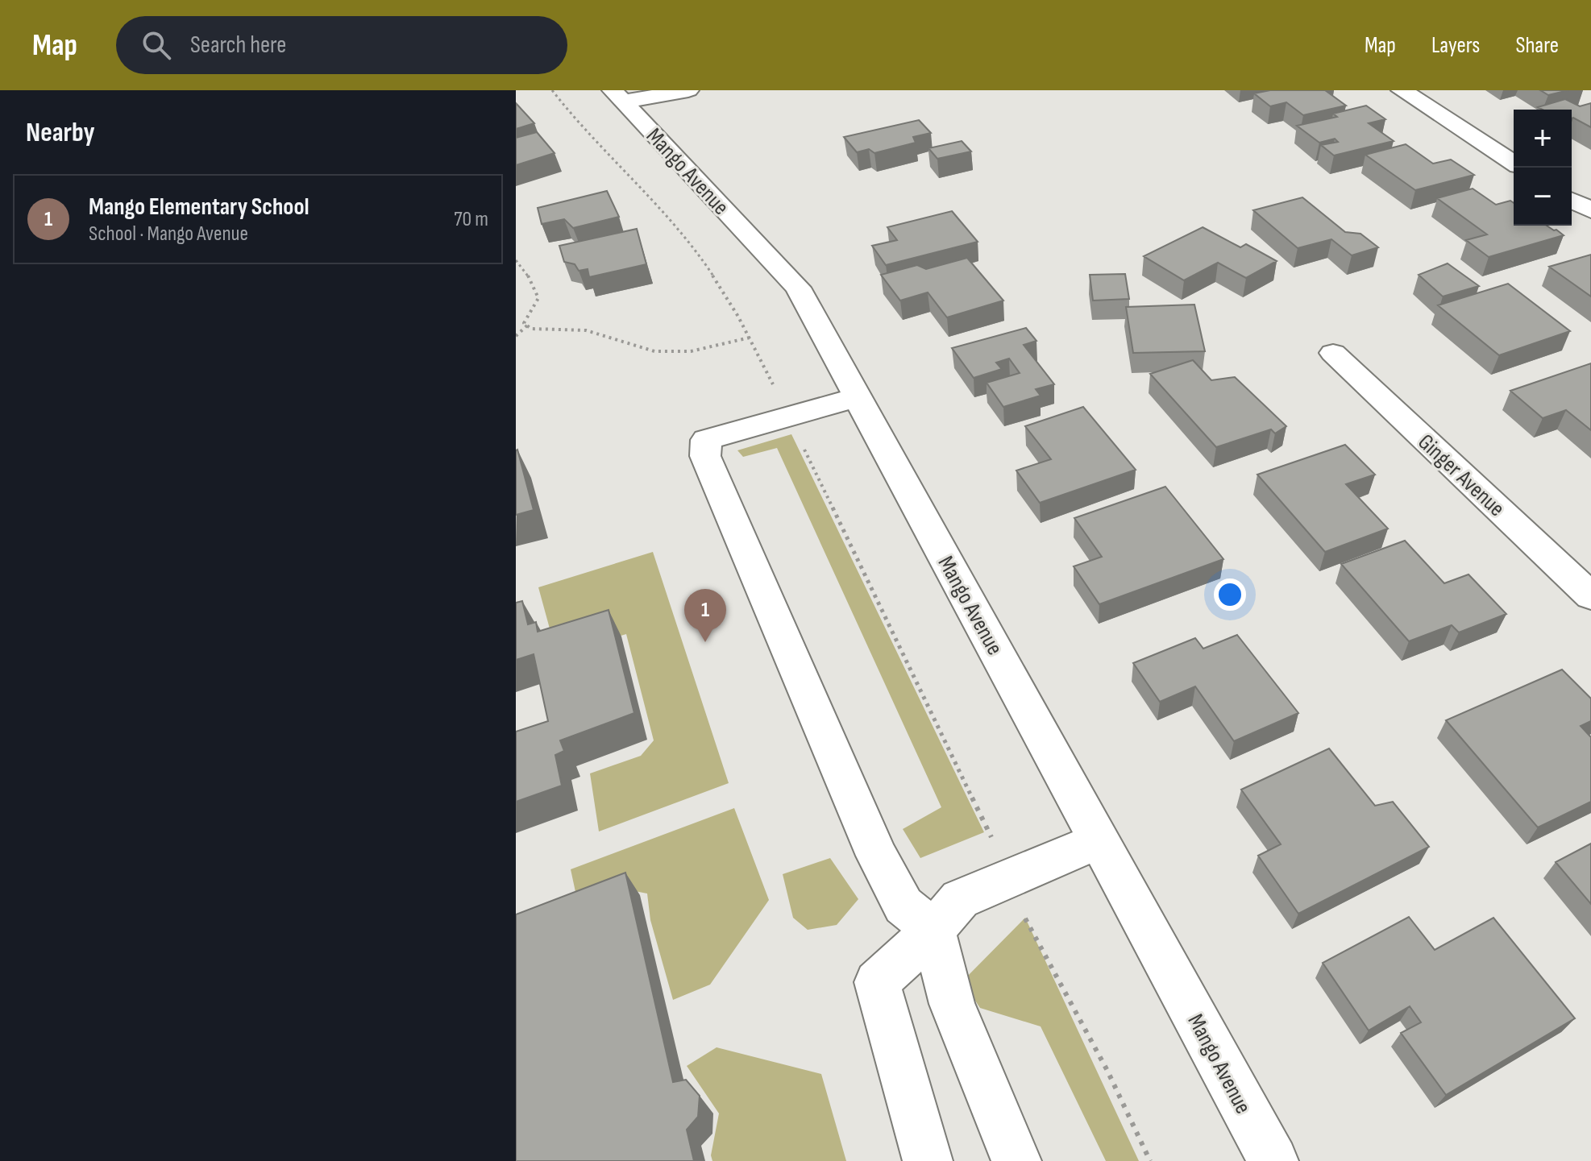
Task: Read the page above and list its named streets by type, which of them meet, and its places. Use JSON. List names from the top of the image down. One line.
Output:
{"streets":{"street":["Mango Avenue","Ginger Avenue"]},"page":{"header":"Map","search":"Search here","nav":["Map","Layers","Share"],"heading":"Nearby","map_buttons":["+","−"],"list":[{"mark":"1","name":"Mango Elementary School","note":"School · Mango Avenue","value":"70 m"}],"pins":"1"}}
